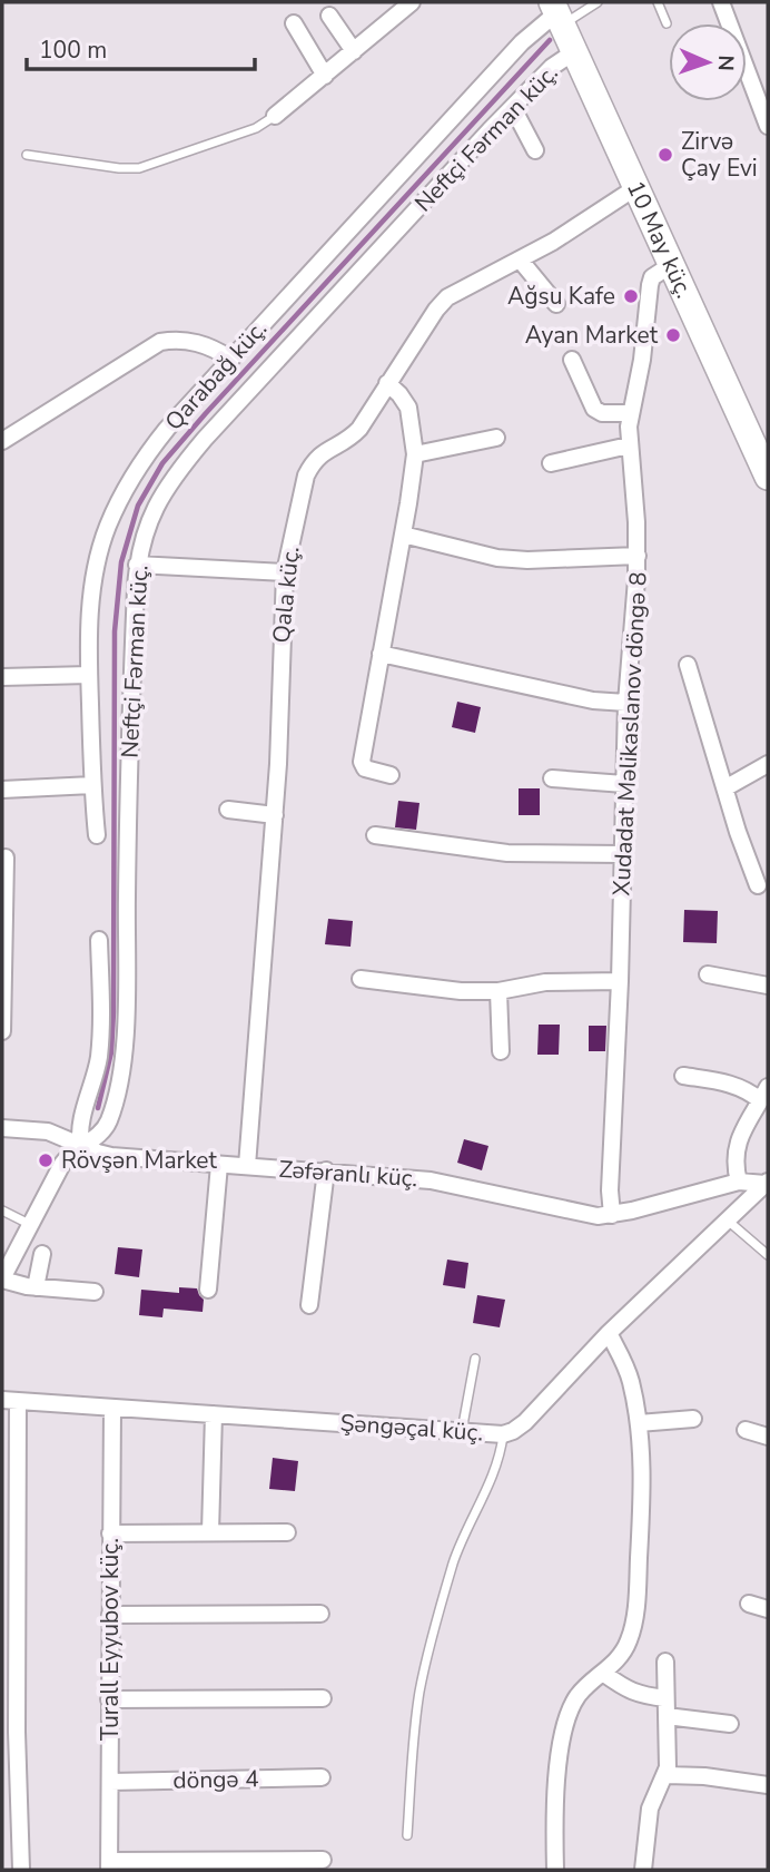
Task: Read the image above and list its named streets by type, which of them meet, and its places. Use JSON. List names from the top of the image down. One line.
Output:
{"streets":{"main road":["10 May küç."],"street":["Neftçi Fərman küç.","Qarabağ küç.","Qala küç.","Xudadat Məlikaslanov döngə 8","Zəfəranlı küç.","Şəngəçal küç.","Turall Eyyubov küç.","döngə 4"]},"crossings":[["Neftçi Fərman küç.","10 May küç."],["Neftçi Fərman küç.","Zəfəranlı küç."],["10 May küç.","Qarabağ küç."],["10 May küç.","Qala küç."],["10 May küç.","Xudadat Məlikaslanov döngə 8"],["Qala küç.","Zəfəranlı küç."],["Xudadat Məlikaslanov döngə 8","Zəfəranlı küç."],["Zəfəranlı küç.","Şəngəçal küç."],["Şəngəçal küç.","Turall Eyyubov küç."],["Turall Eyyubov küç.","döngə 4"]],"places":["Zirvə Çay Evi","Ağsu Kafe","Ayan Market","Rövşən Market"],"scale_bar":"100 m","north":"right"}
